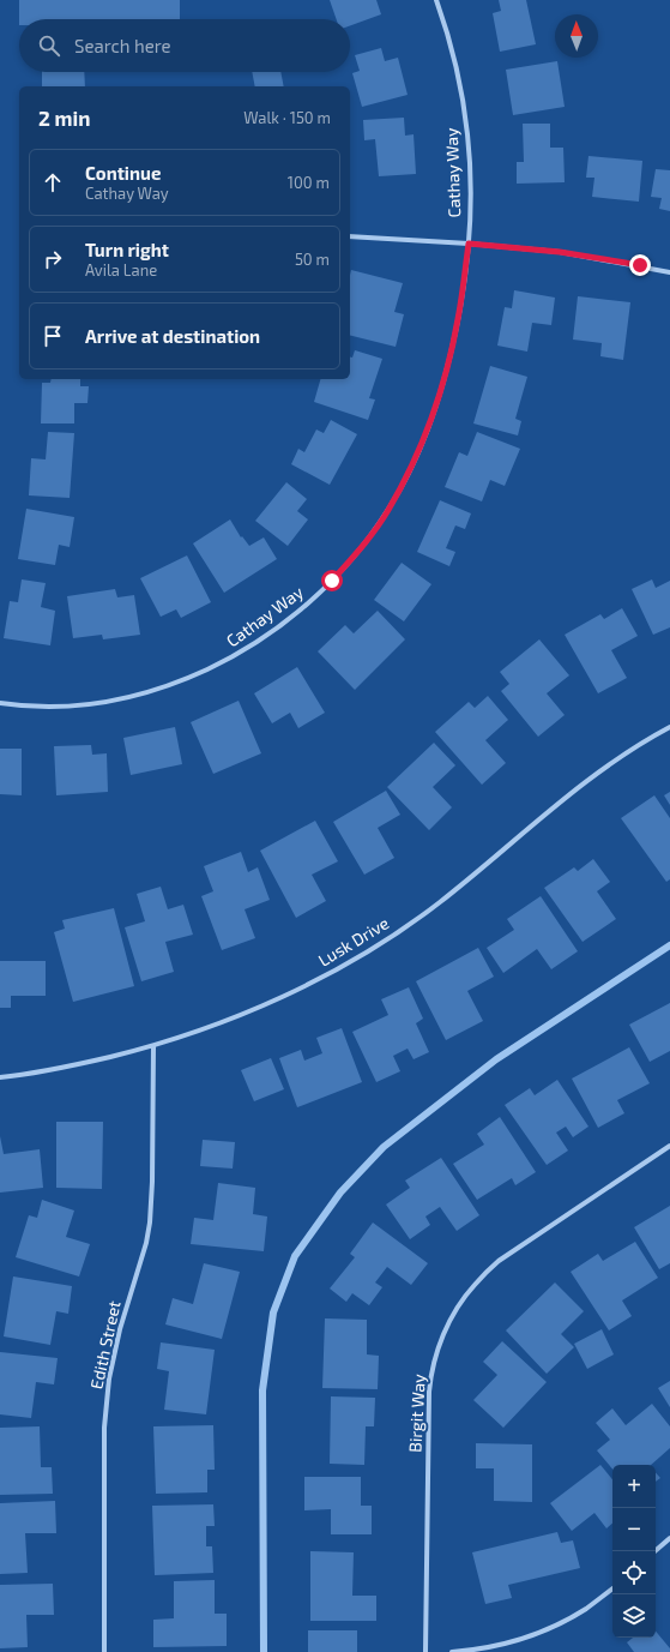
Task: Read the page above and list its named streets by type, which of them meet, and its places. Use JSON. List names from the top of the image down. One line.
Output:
{"streets":{"street":["Cathay Way","Lusk Drive","Edith Street","Birgit Way"]},"crossings":[["Lusk Drive","Edith Street"]],"north":"top","page":{"search":"Search here","heading":["2 min","Walk · 150 m"],"list":[["Continue","Cathay Way","100 m"],["Turn right","Avila Lane","50 m"],"Arrive at destination"],"map_buttons":["+","−"]}}
